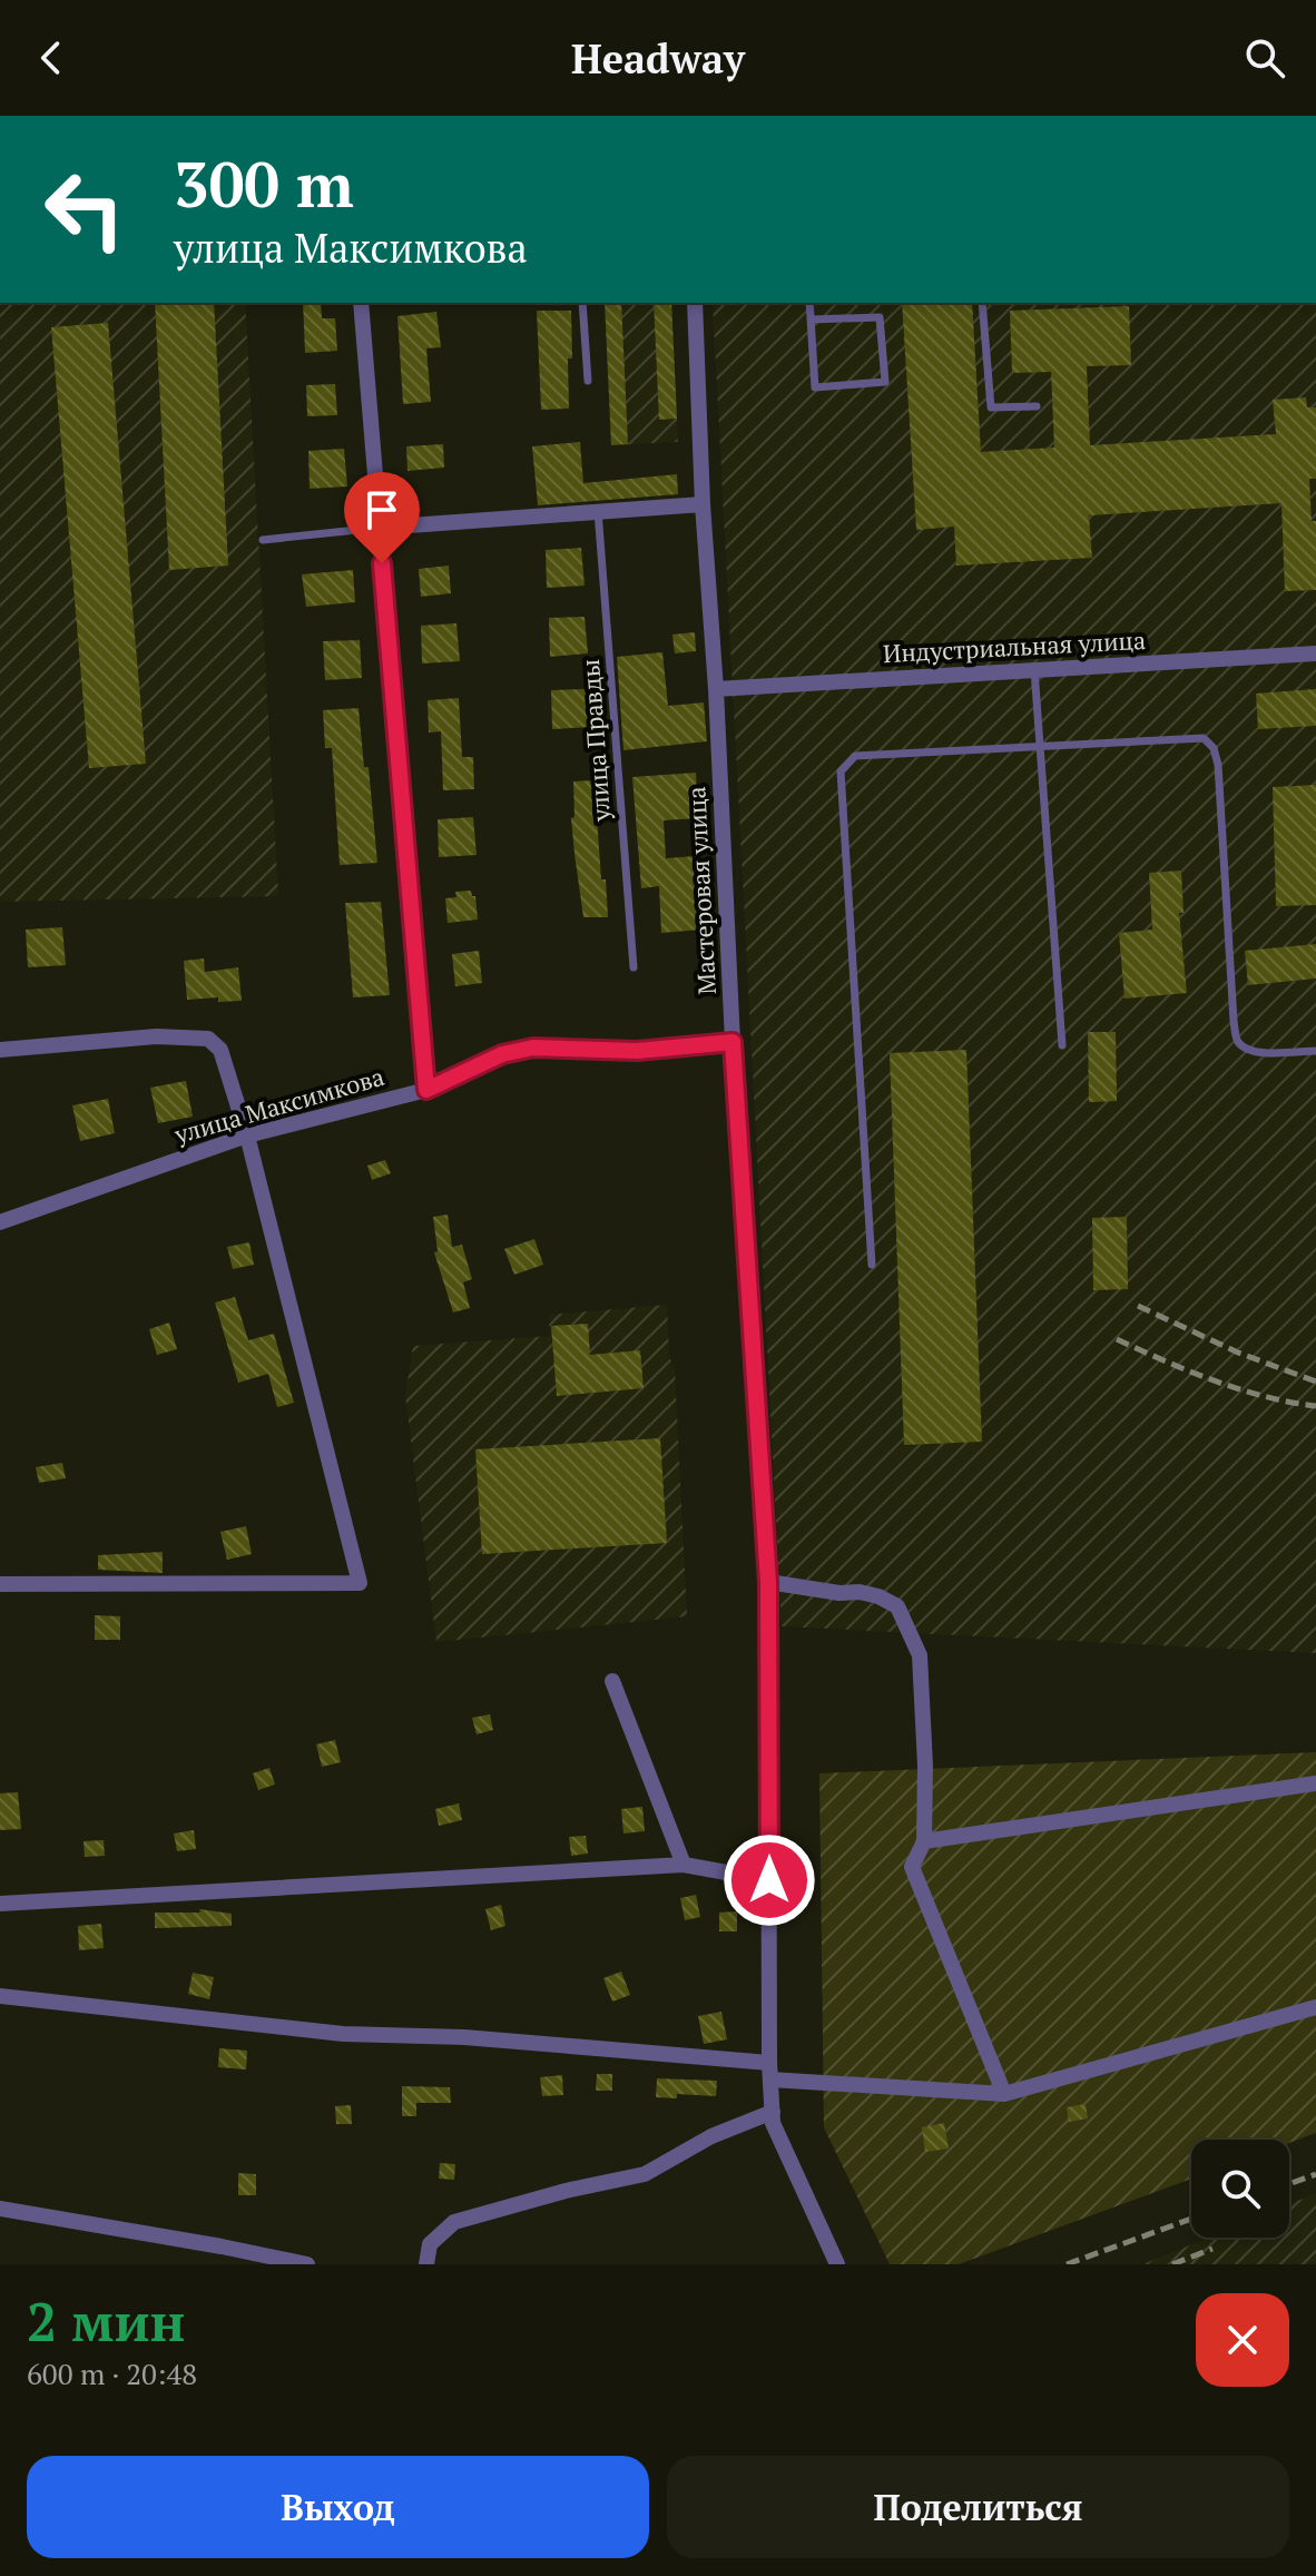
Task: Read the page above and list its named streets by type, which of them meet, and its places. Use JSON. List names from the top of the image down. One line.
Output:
{"streets":{"street":["Индустриальная улица","Мастеровая улица","улица Максимкова"],"lane":["улица Правды"]},"crossings":[["Индустриальная улица","Мастеровая улица"],["Мастеровая улица","улица Максимкова"]],"page":{"header":"Headway","turn":["300 m","улица Максимкова"],"heading":["2 мин","600 m · 20:48"],"buttons":["Выход","Поделиться"]}}
